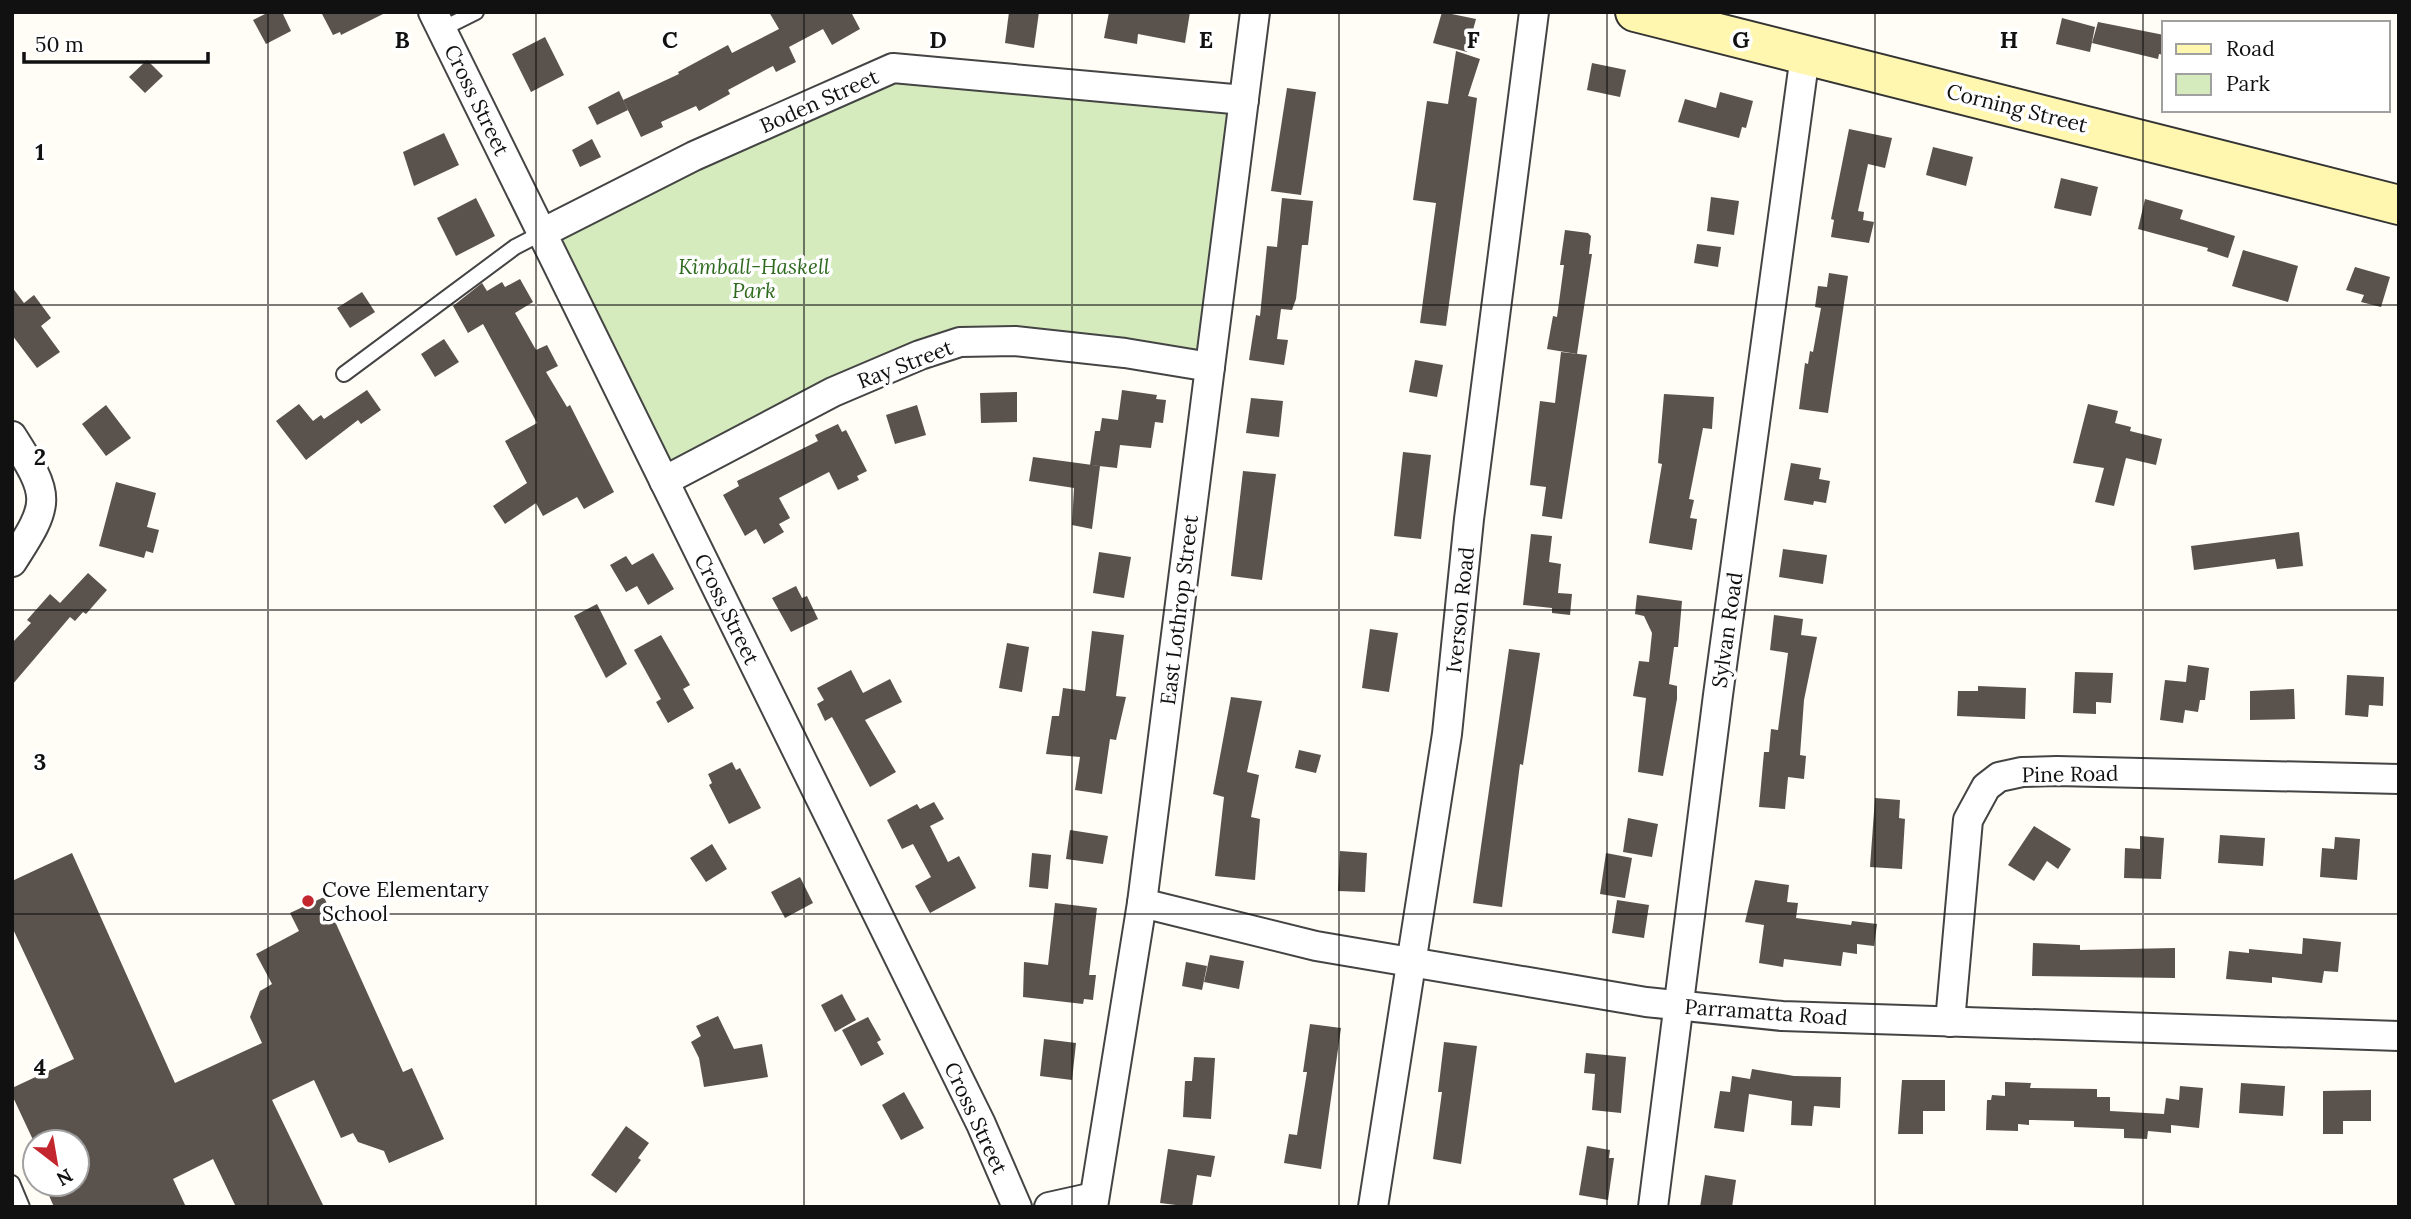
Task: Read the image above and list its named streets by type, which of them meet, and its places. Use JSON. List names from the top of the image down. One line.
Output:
{"streets":{"street":["Cross Street","Boden Street","Corning Street","Ray Street","East Lothrop Street","Iverson Road","Sylvan Road","Pine Road","Parramatta Road"]},"crossings":[["Cross Street","Boden Street"],["Cross Street","Ray Street"],["Boden Street","East Lothrop Street"],["Corning Street","Sylvan Road"],["Ray Street","East Lothrop Street"],["East Lothrop Street","Parramatta Road"],["Iverson Road","Parramatta Road"],["Sylvan Road","Parramatta Road"],["Pine Road","Parramatta Road"]],"parks":["Kimball-Haskell Park"],"places":["Cove Elementary School"],"legend":["Road","Park"],"scale_bar":"50 m","north":"bottom right","grid":{"columns":["B","C","D","E","F","G","H"],"rows":["1","2","3","4"]}}
